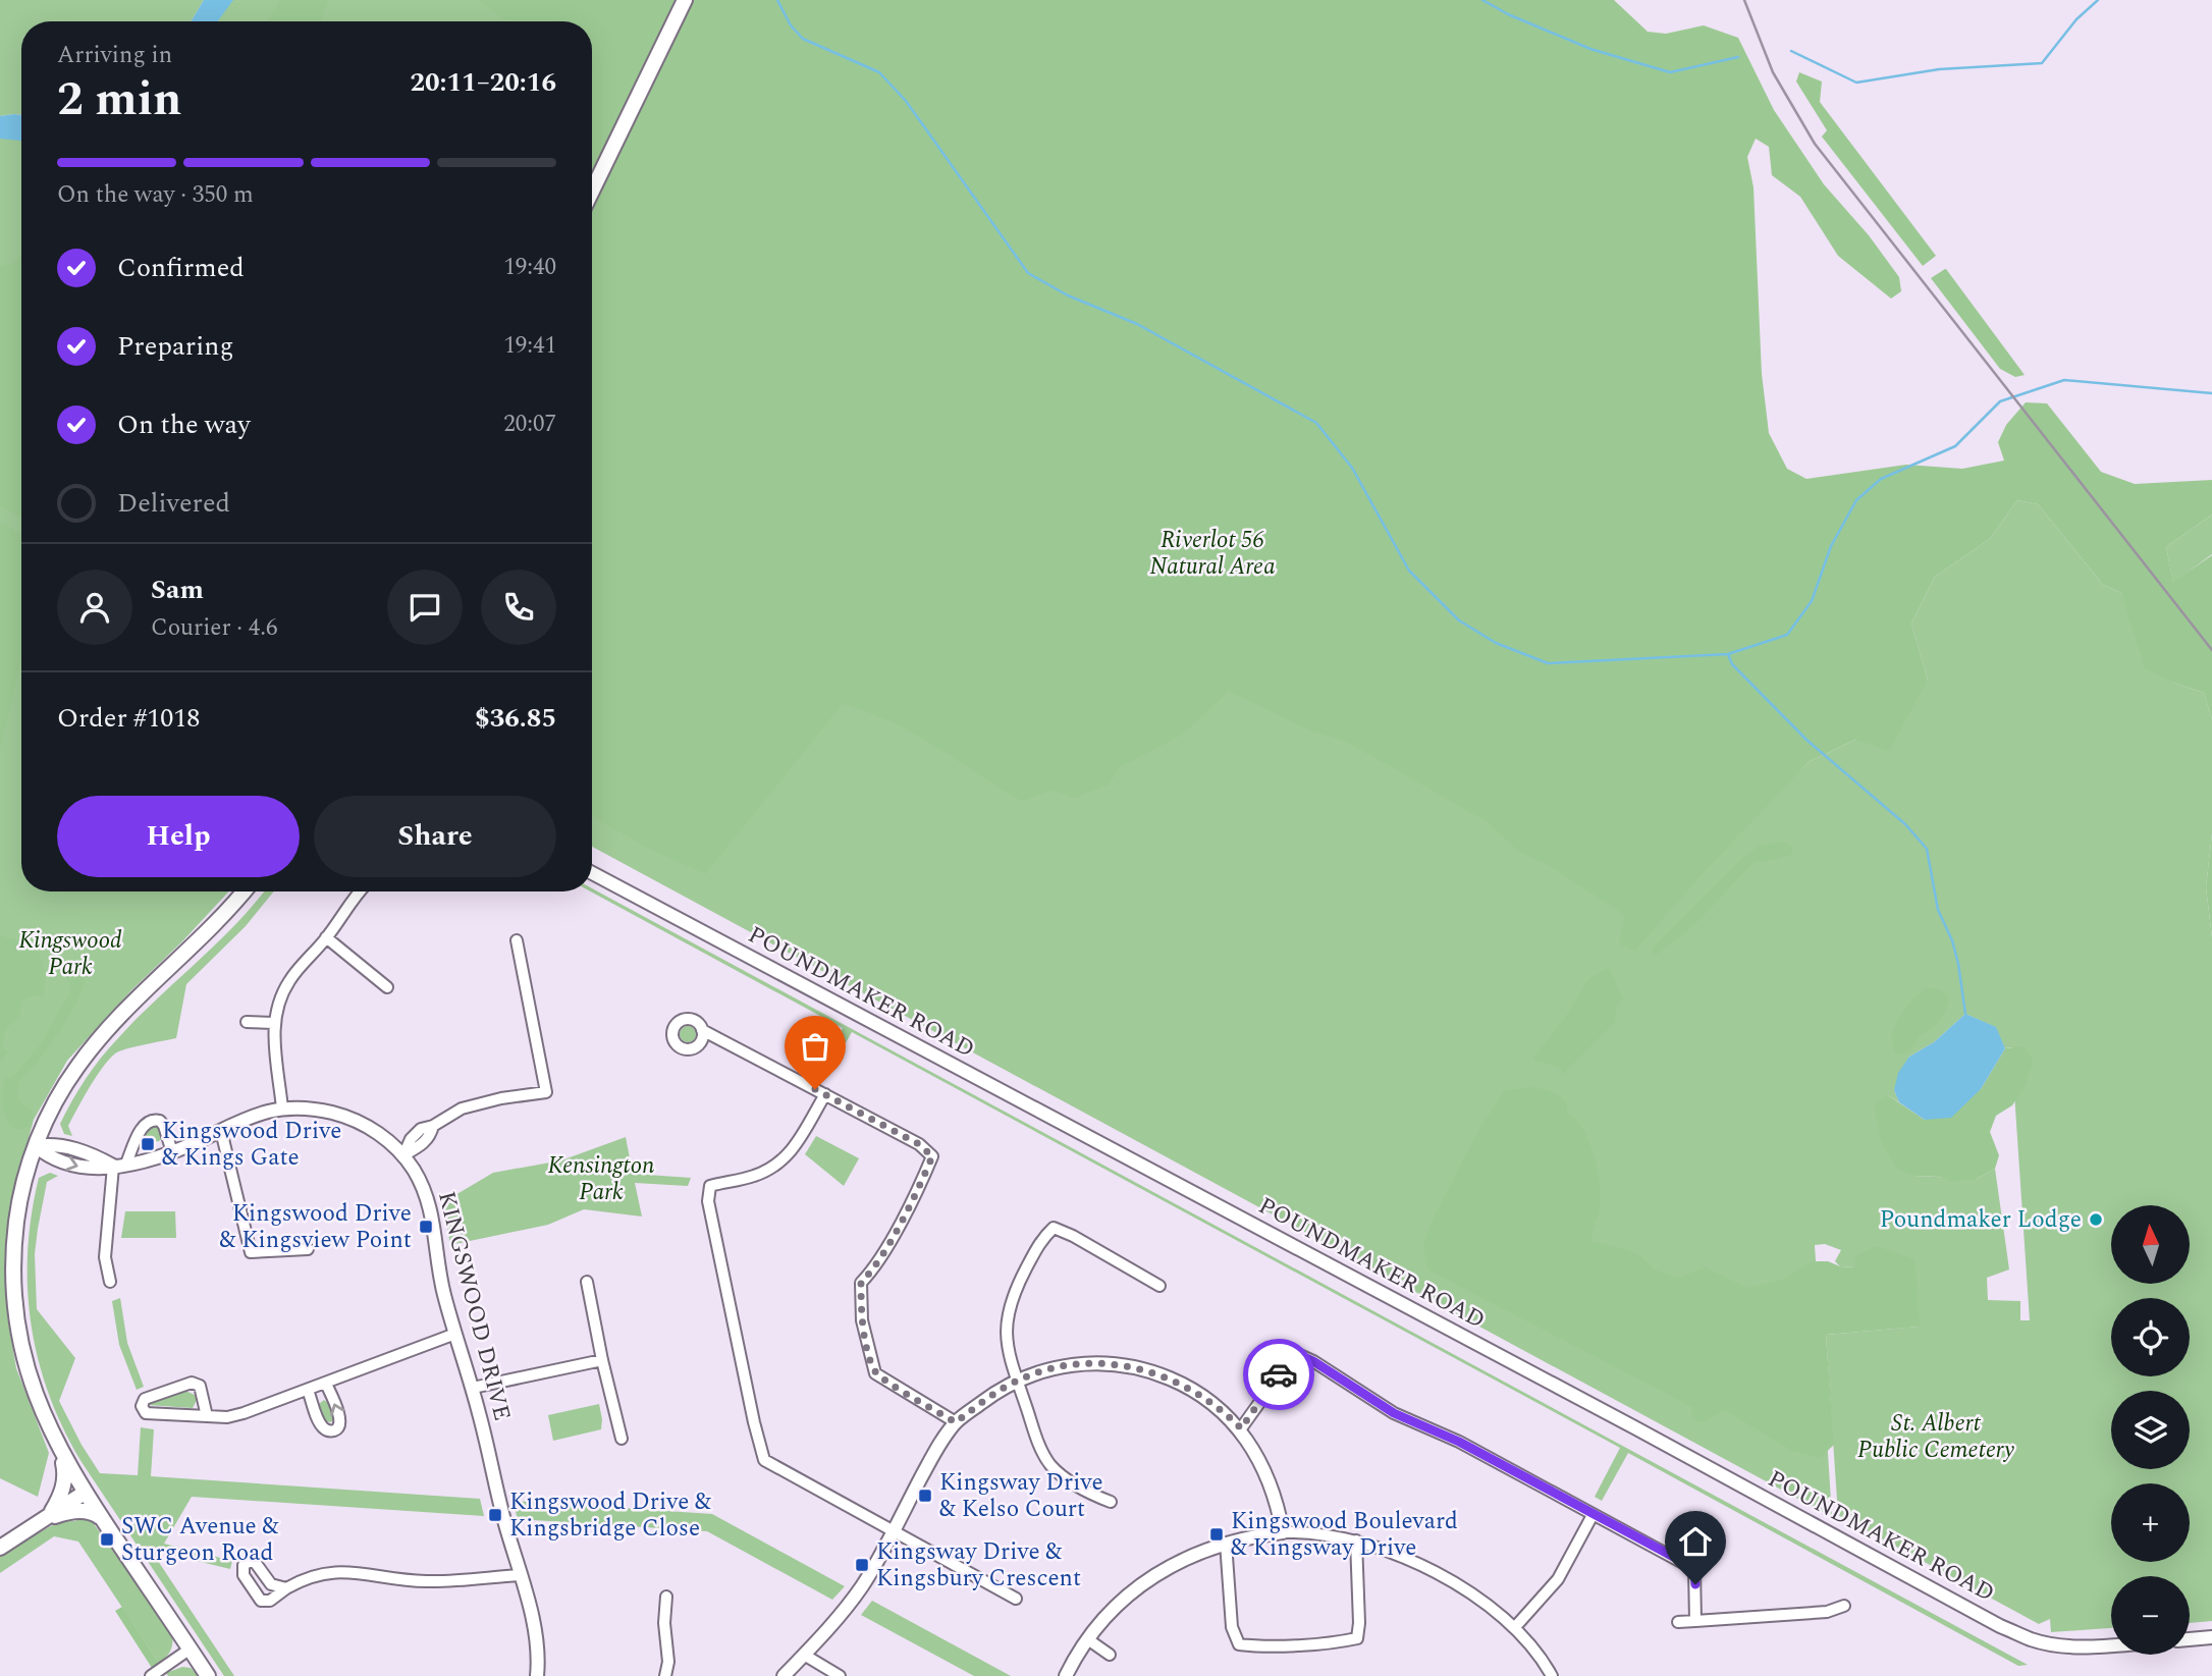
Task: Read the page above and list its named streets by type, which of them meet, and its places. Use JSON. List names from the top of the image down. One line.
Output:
{"streets":{"street":["POUNDMAKER ROAD","KINGSWOOD DRIVE"]},"parks":["Riverlot 56 Natural Area","Kingswood Park","Kensington Park","St. Albert Public Cemetery"],"places":{"transit":["Kingswood Drive & Kings Gate","Kingswood Drive & Kingsview Point","Kingsway Drive & Kelso Court","Kingswood Drive & Kingsbridge Close","Kingswood Boulevard & Kingsway Drive","SWC Avenue & Sturgeon Road","Kingsway Drive & Kingsbury Crescent"],"other":["Poundmaker Lodge"]},"north":"top","page":{"heading":["2 min","Arriving in","20:11–20:16"],"panel":["Sam","Courier · 4.6","Order #1018","$36.85"],"bar":"On the way · 350 m","list":[["Confirmed","19:40"],["Preparing","19:41"],["On the way","20:07"],"Delivered"],"buttons":["Help","Share"],"map_buttons":["+","−"]}}
